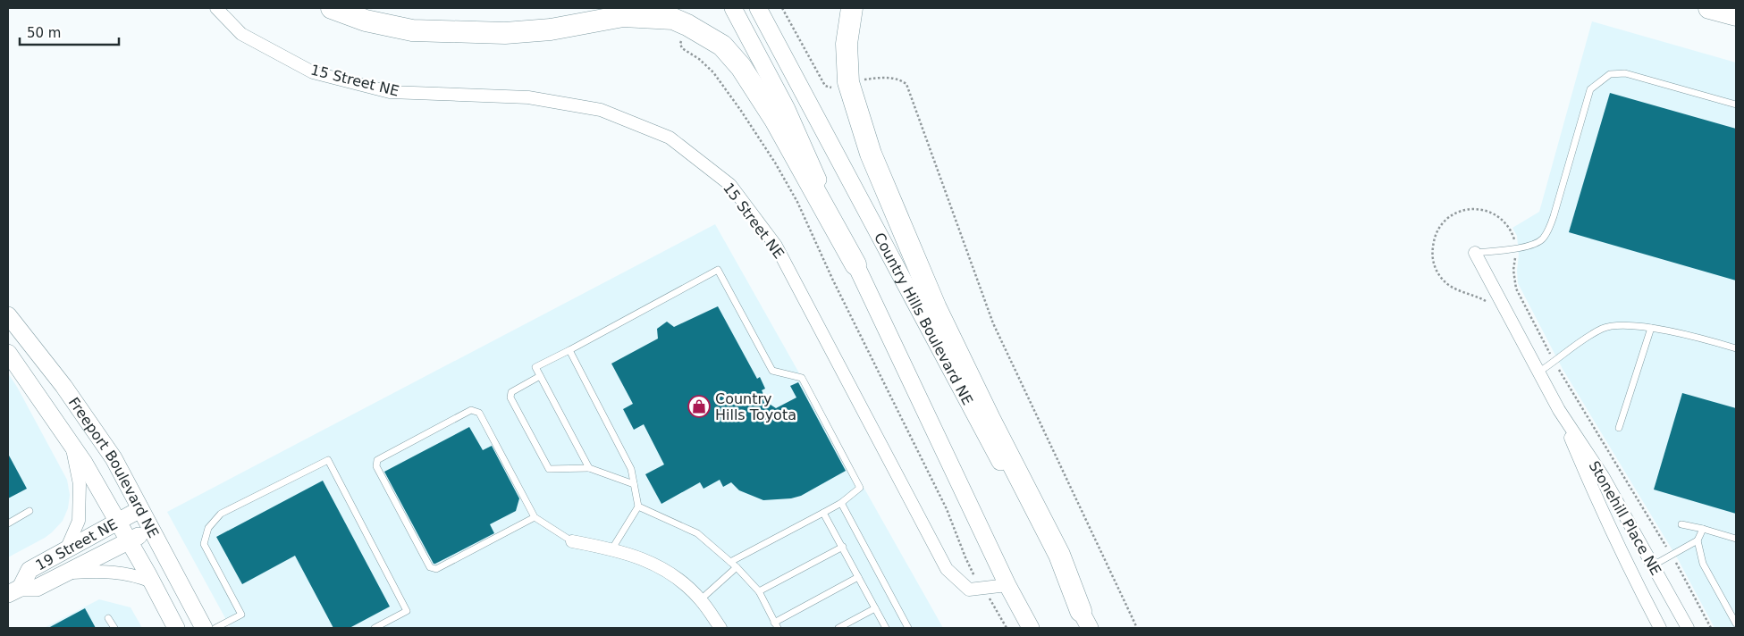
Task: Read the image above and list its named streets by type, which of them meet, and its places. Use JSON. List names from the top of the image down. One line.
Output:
{"streets":{"main road":["Country Hills Boulevard NE","Freeport Boulevard NE","19 Street NE"],"street":["15 Street NE","Stonehill Place NE"]},"crossings":[["Freeport Boulevard NE","19 Street NE"]],"places":{"shop":["Country Hills Toyota"]},"scale_bar":"50 m"}
